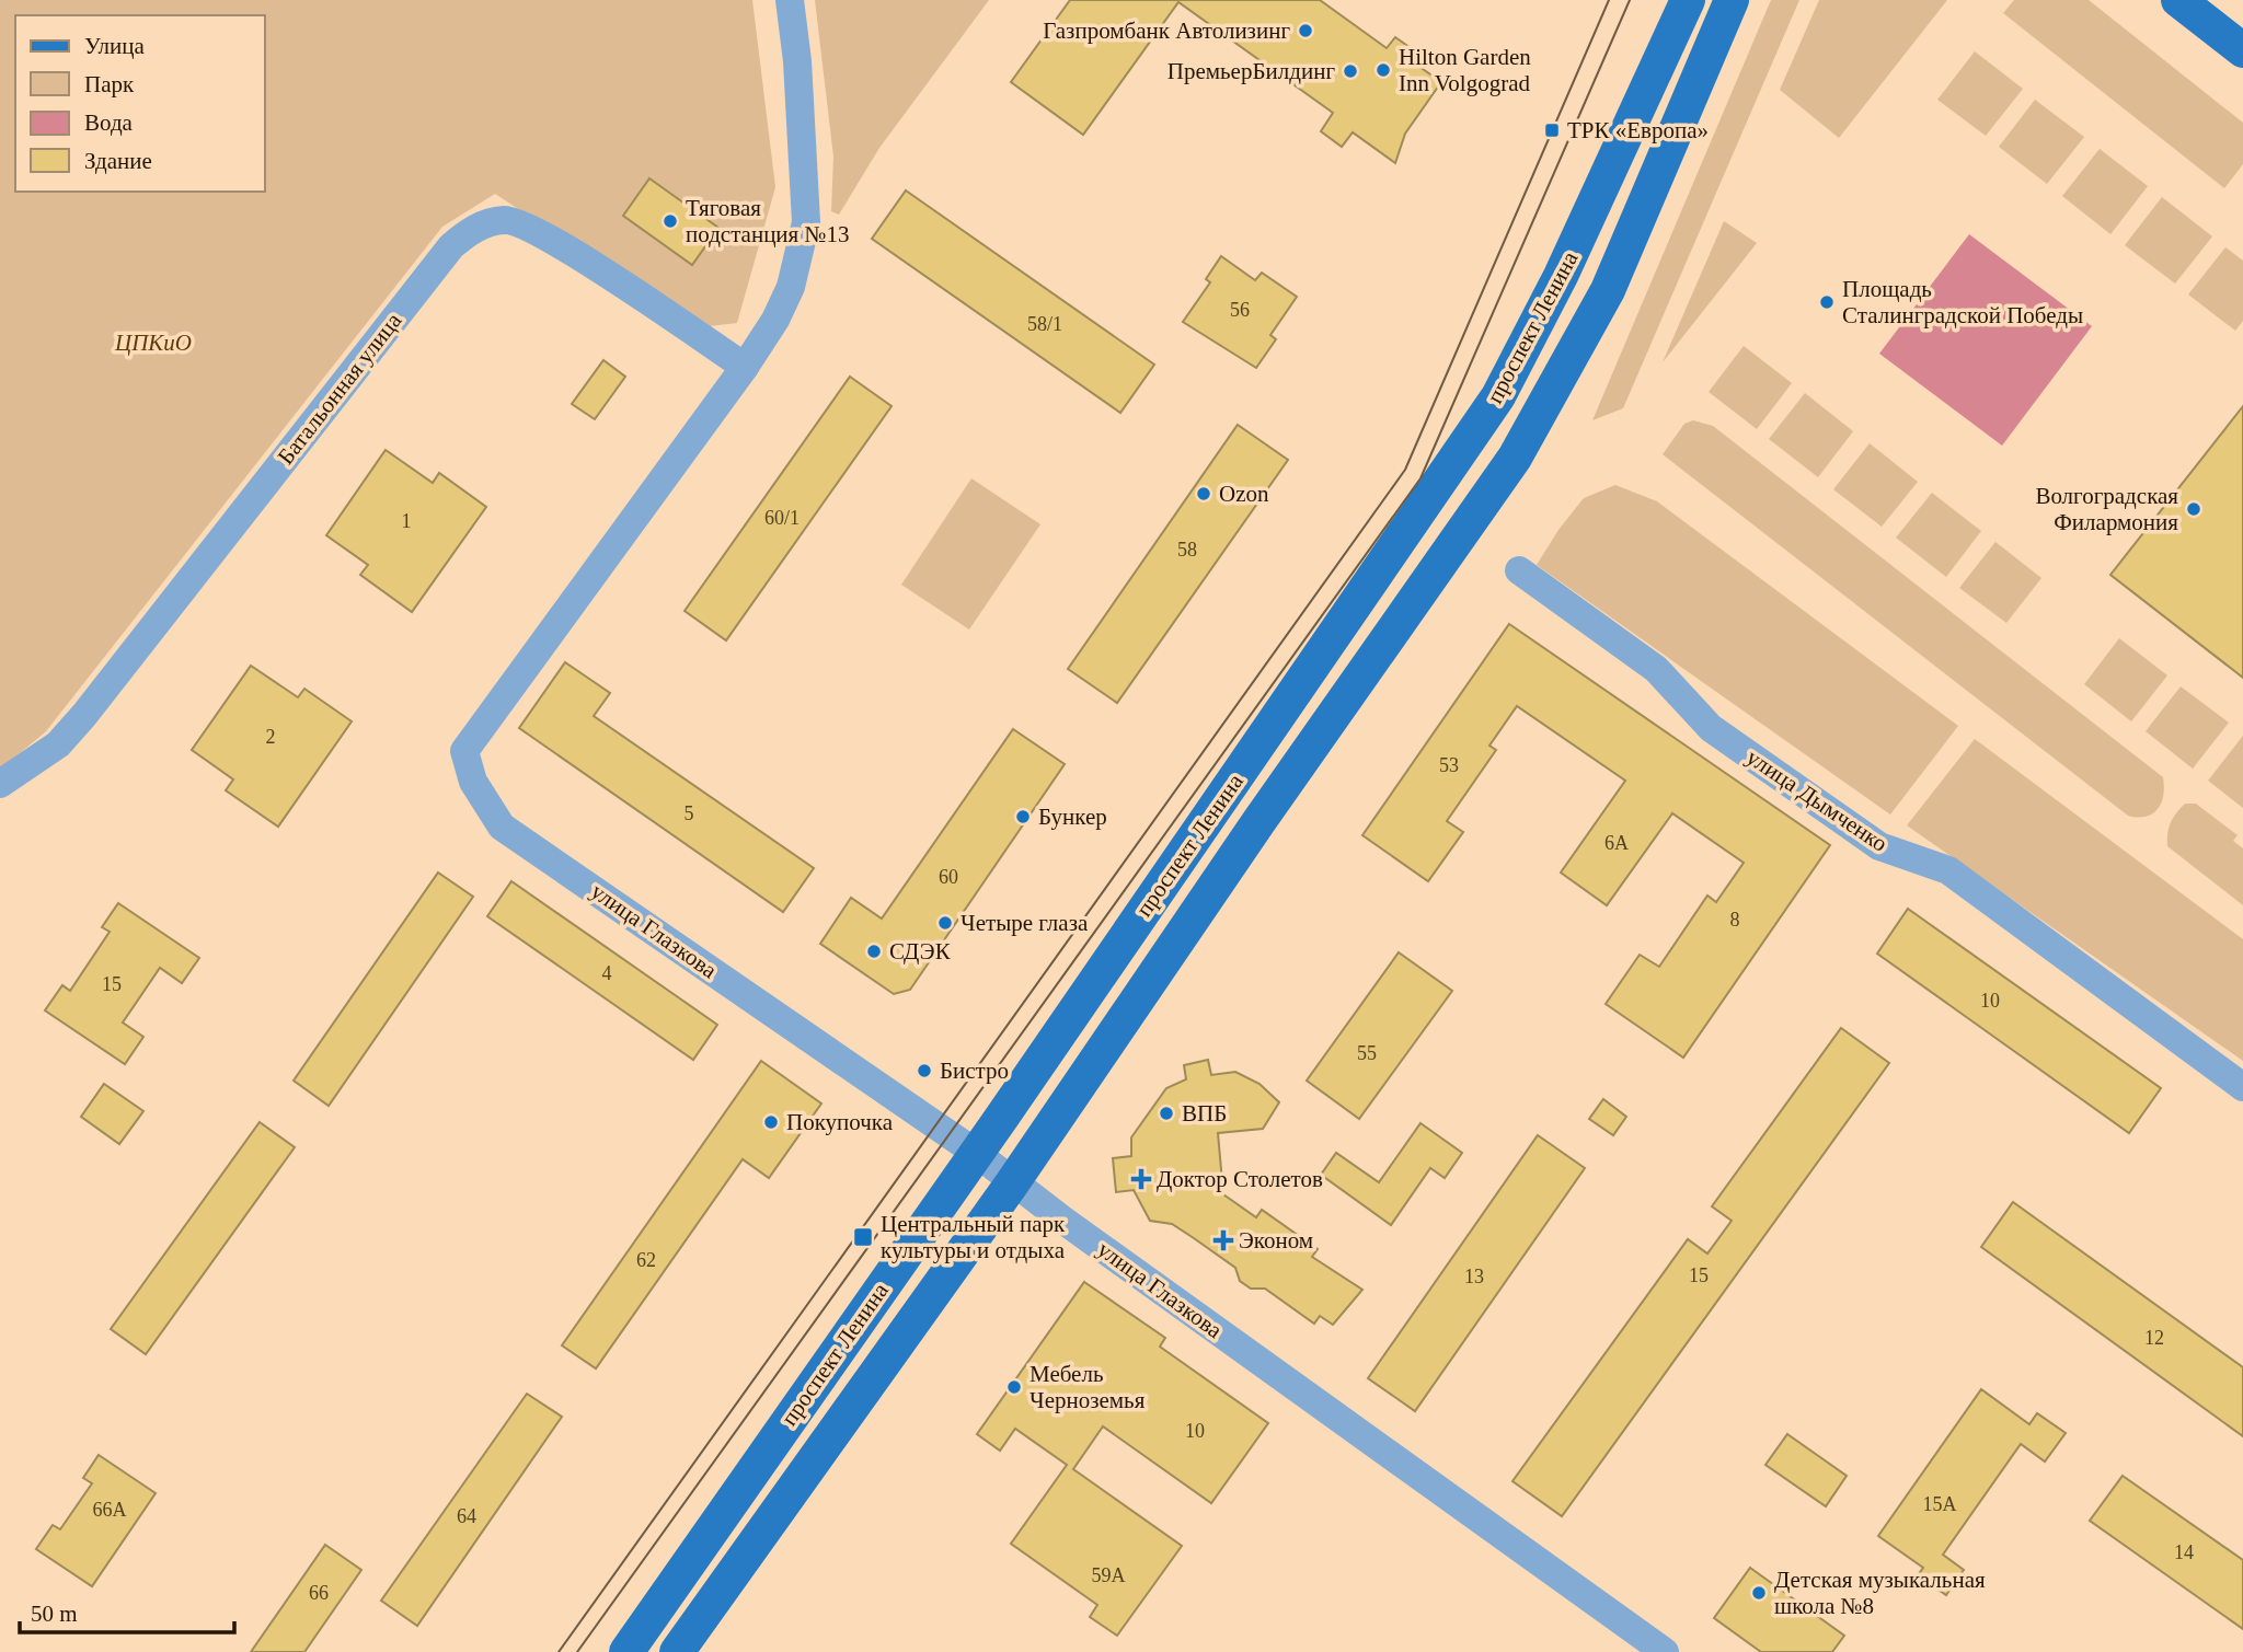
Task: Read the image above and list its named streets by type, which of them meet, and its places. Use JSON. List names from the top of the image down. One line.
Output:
{"streets":{"main road":["проспект Ленина"],"street":["Батальонная улица","улица Дымченко","улица Глазкова"]},"crossings":[["проспект Ленина","улица Глазкова"],["Батальонная улица","улица Глазкова"]],"parks":["ЦПКиО"],"places":{"other":["Газпромбанк Автолизинг","Hilton Garden Inn Volgograd","ПремьерБилдинг","Тяговая подстанция №13","Площадь Сталинградской Победы","Ozon","Волгоградская Филармония","Бункер","Четыре глаза","СДЭК","Бистро","ВПБ","Покупочка","Мебель Черноземья","Детская музыкальная школа №8"],"transit":["ТРК «Европа»","Центральный парк культуры и отдыха"],"health":["Доктор Столетов","Эконом"]},"house_numbers":["56","58/1","60/1","1","58","2","53","5","6А","60","8","4","15","10","55","62","15","13","12","10","15А","66А","64","14","59А","66"],"legend":["Улица","Парк","Вода","Здание"],"scale_bar":"50 m"}
